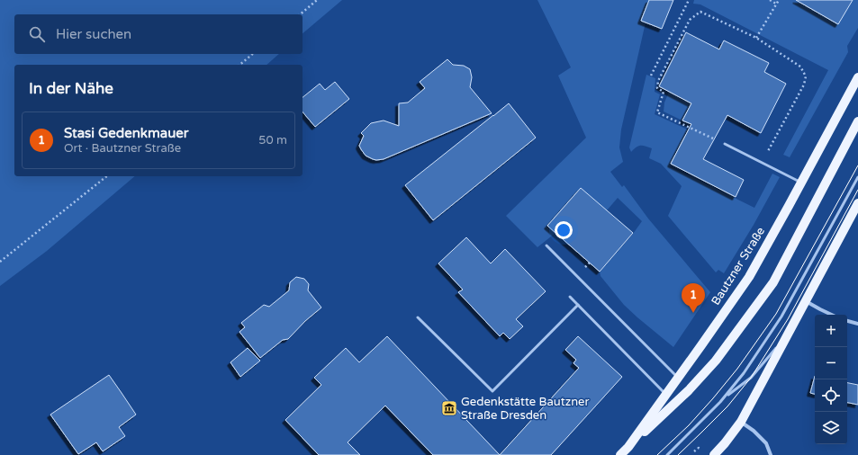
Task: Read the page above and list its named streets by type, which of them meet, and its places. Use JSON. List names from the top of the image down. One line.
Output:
{"streets":{"main road":["Bautzner Straße"]},"places":{"museum":["Gedenkstätte Bautzner Straße Dresden"]},"page":{"search":"Hier suchen","heading":"In der Nähe","list":[{"mark":"1","name":"Stasi Gedenkmauer","note":"Ort · Bautzner Straße","value":"50 m"}],"pins":"1","map_buttons":["+","−"]}}
